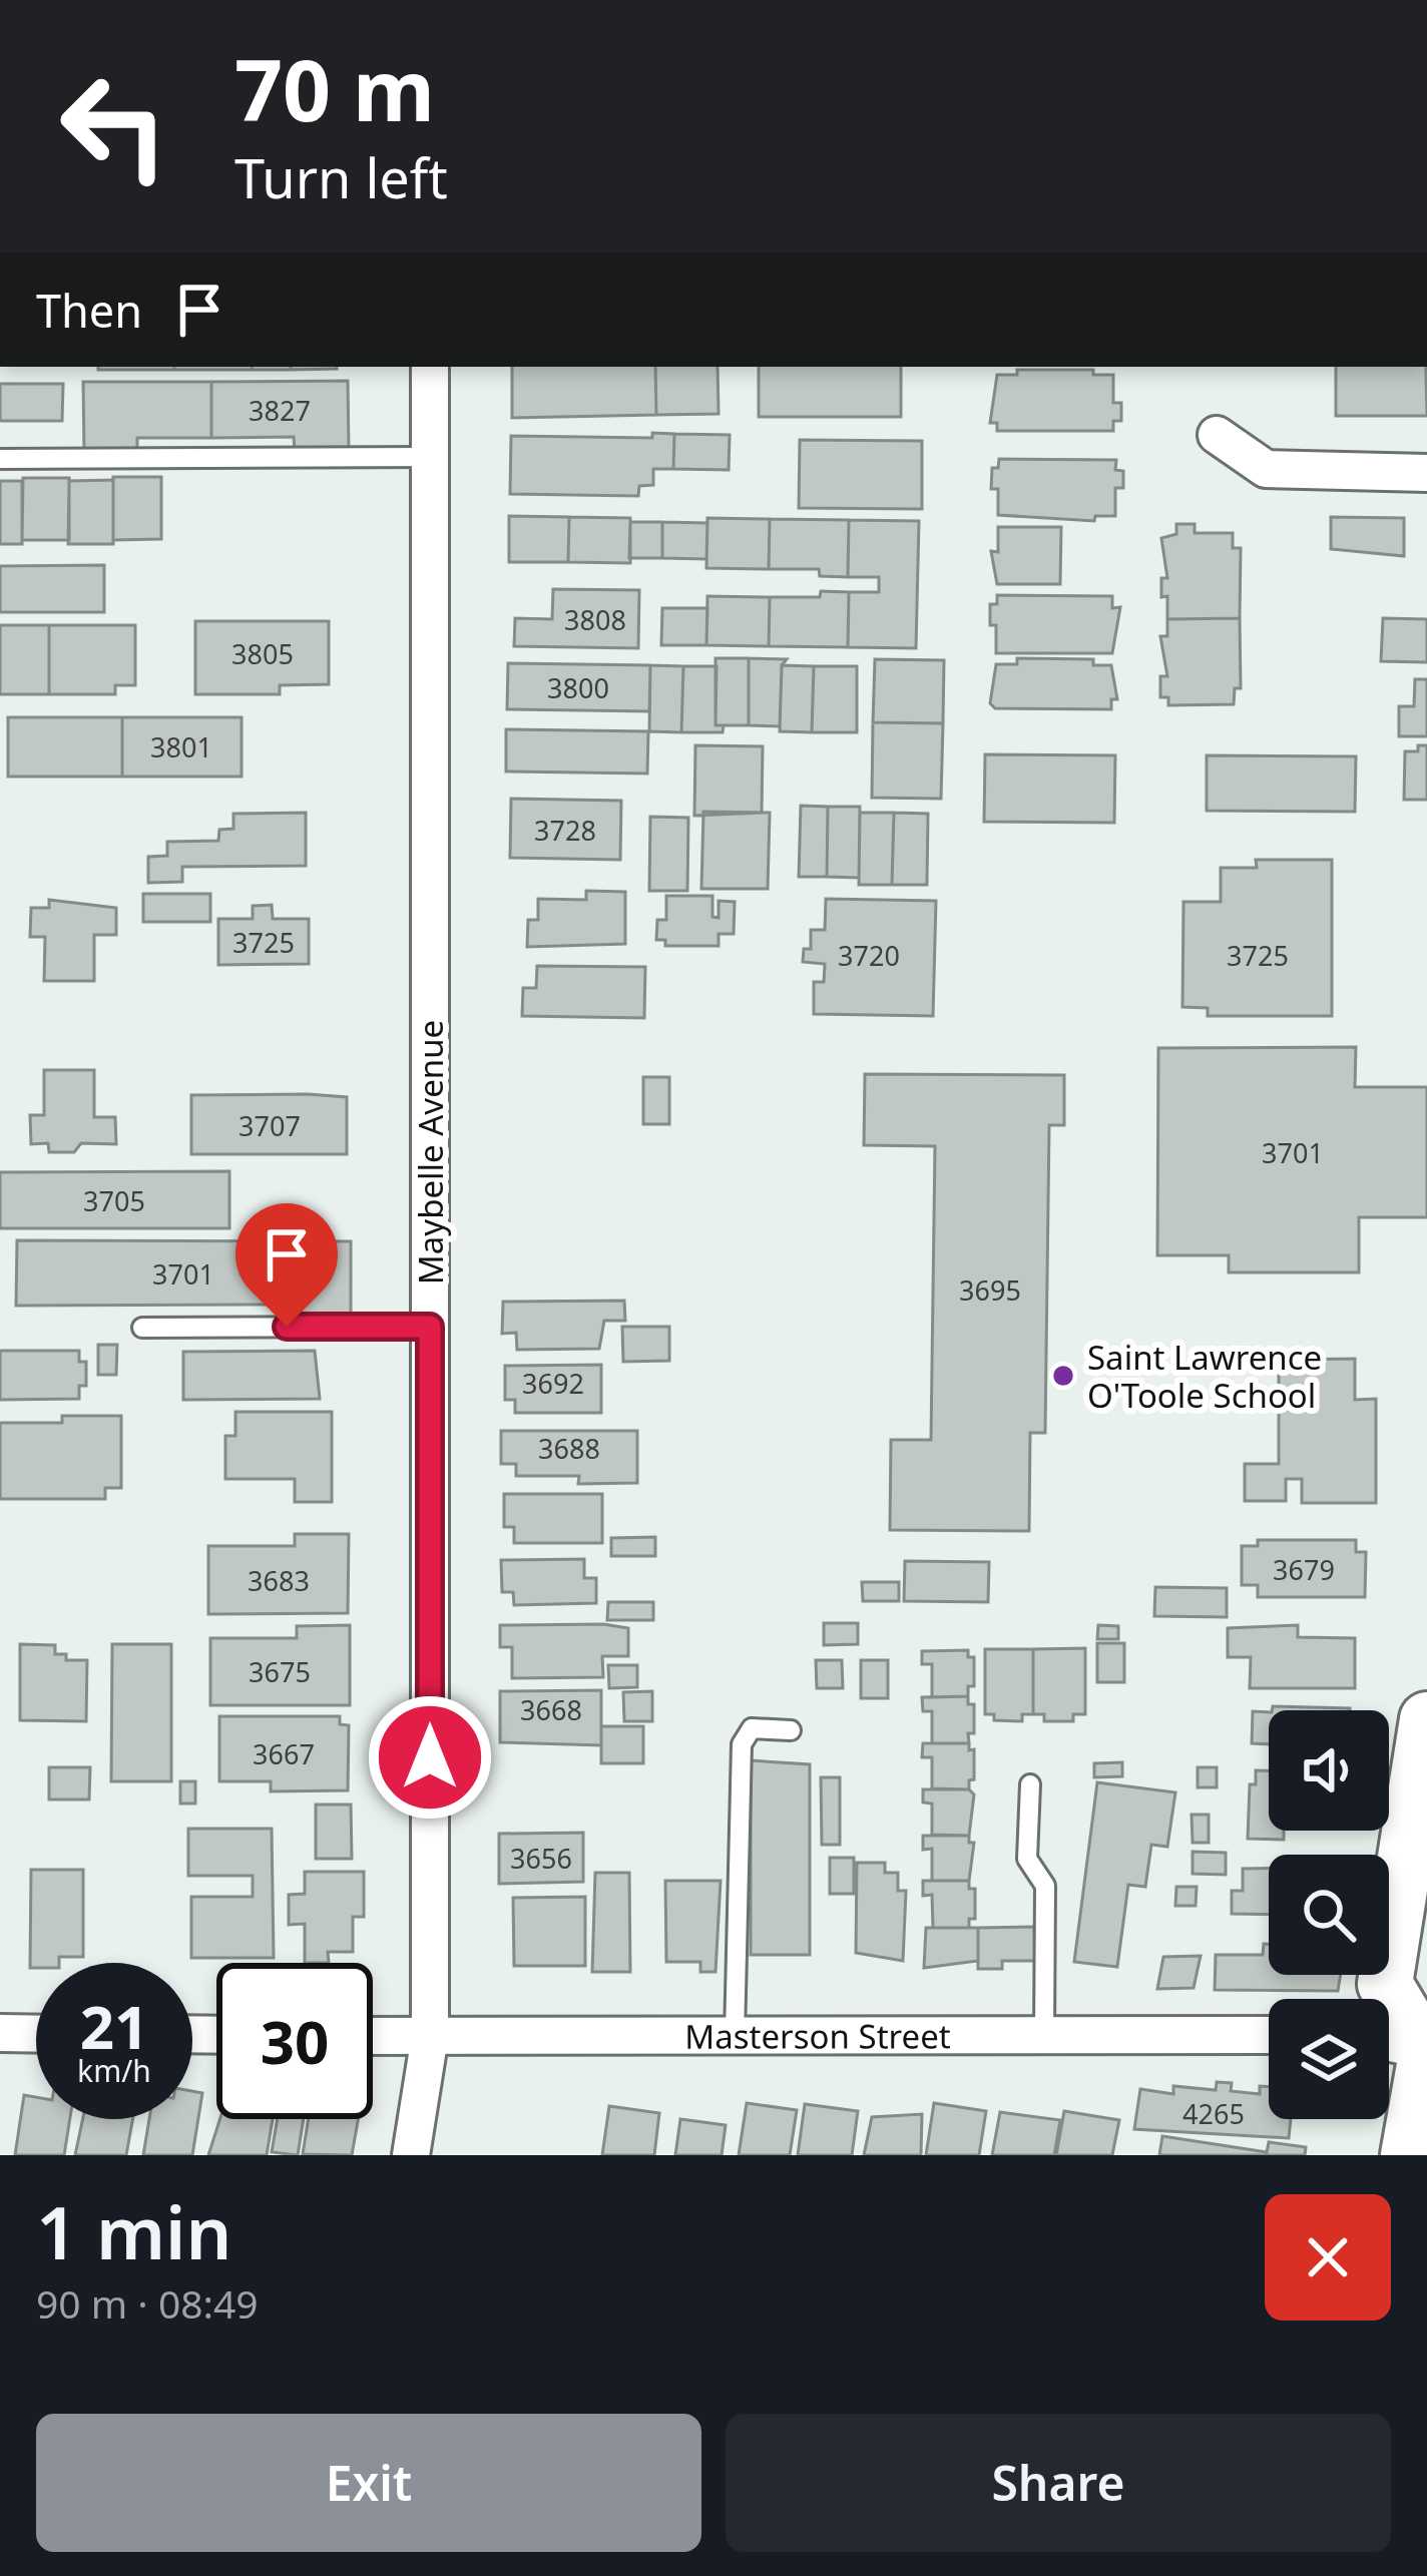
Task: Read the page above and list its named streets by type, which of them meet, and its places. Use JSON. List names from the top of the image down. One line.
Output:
{"streets":{"street":["Maybelle Avenue","Masterson Street"]},"crossings":[["Maybelle Avenue","Masterson Street"]],"places":["Saint Lawrence O'Toole School"],"house_numbers":["3827","3808","3805","3800","3801","3728","3725","3720","3725","3707","3701","3705","3701","3695","3692","3688","3679","3683","3675","3668","3667","3656","4265"],"page":{"turn":["70 m","Turn left"],"then":"Then","speed":"21 km/h","limit":"30","heading":["1 min","90 m · 08:49"],"buttons":["Exit","Share"]}}
